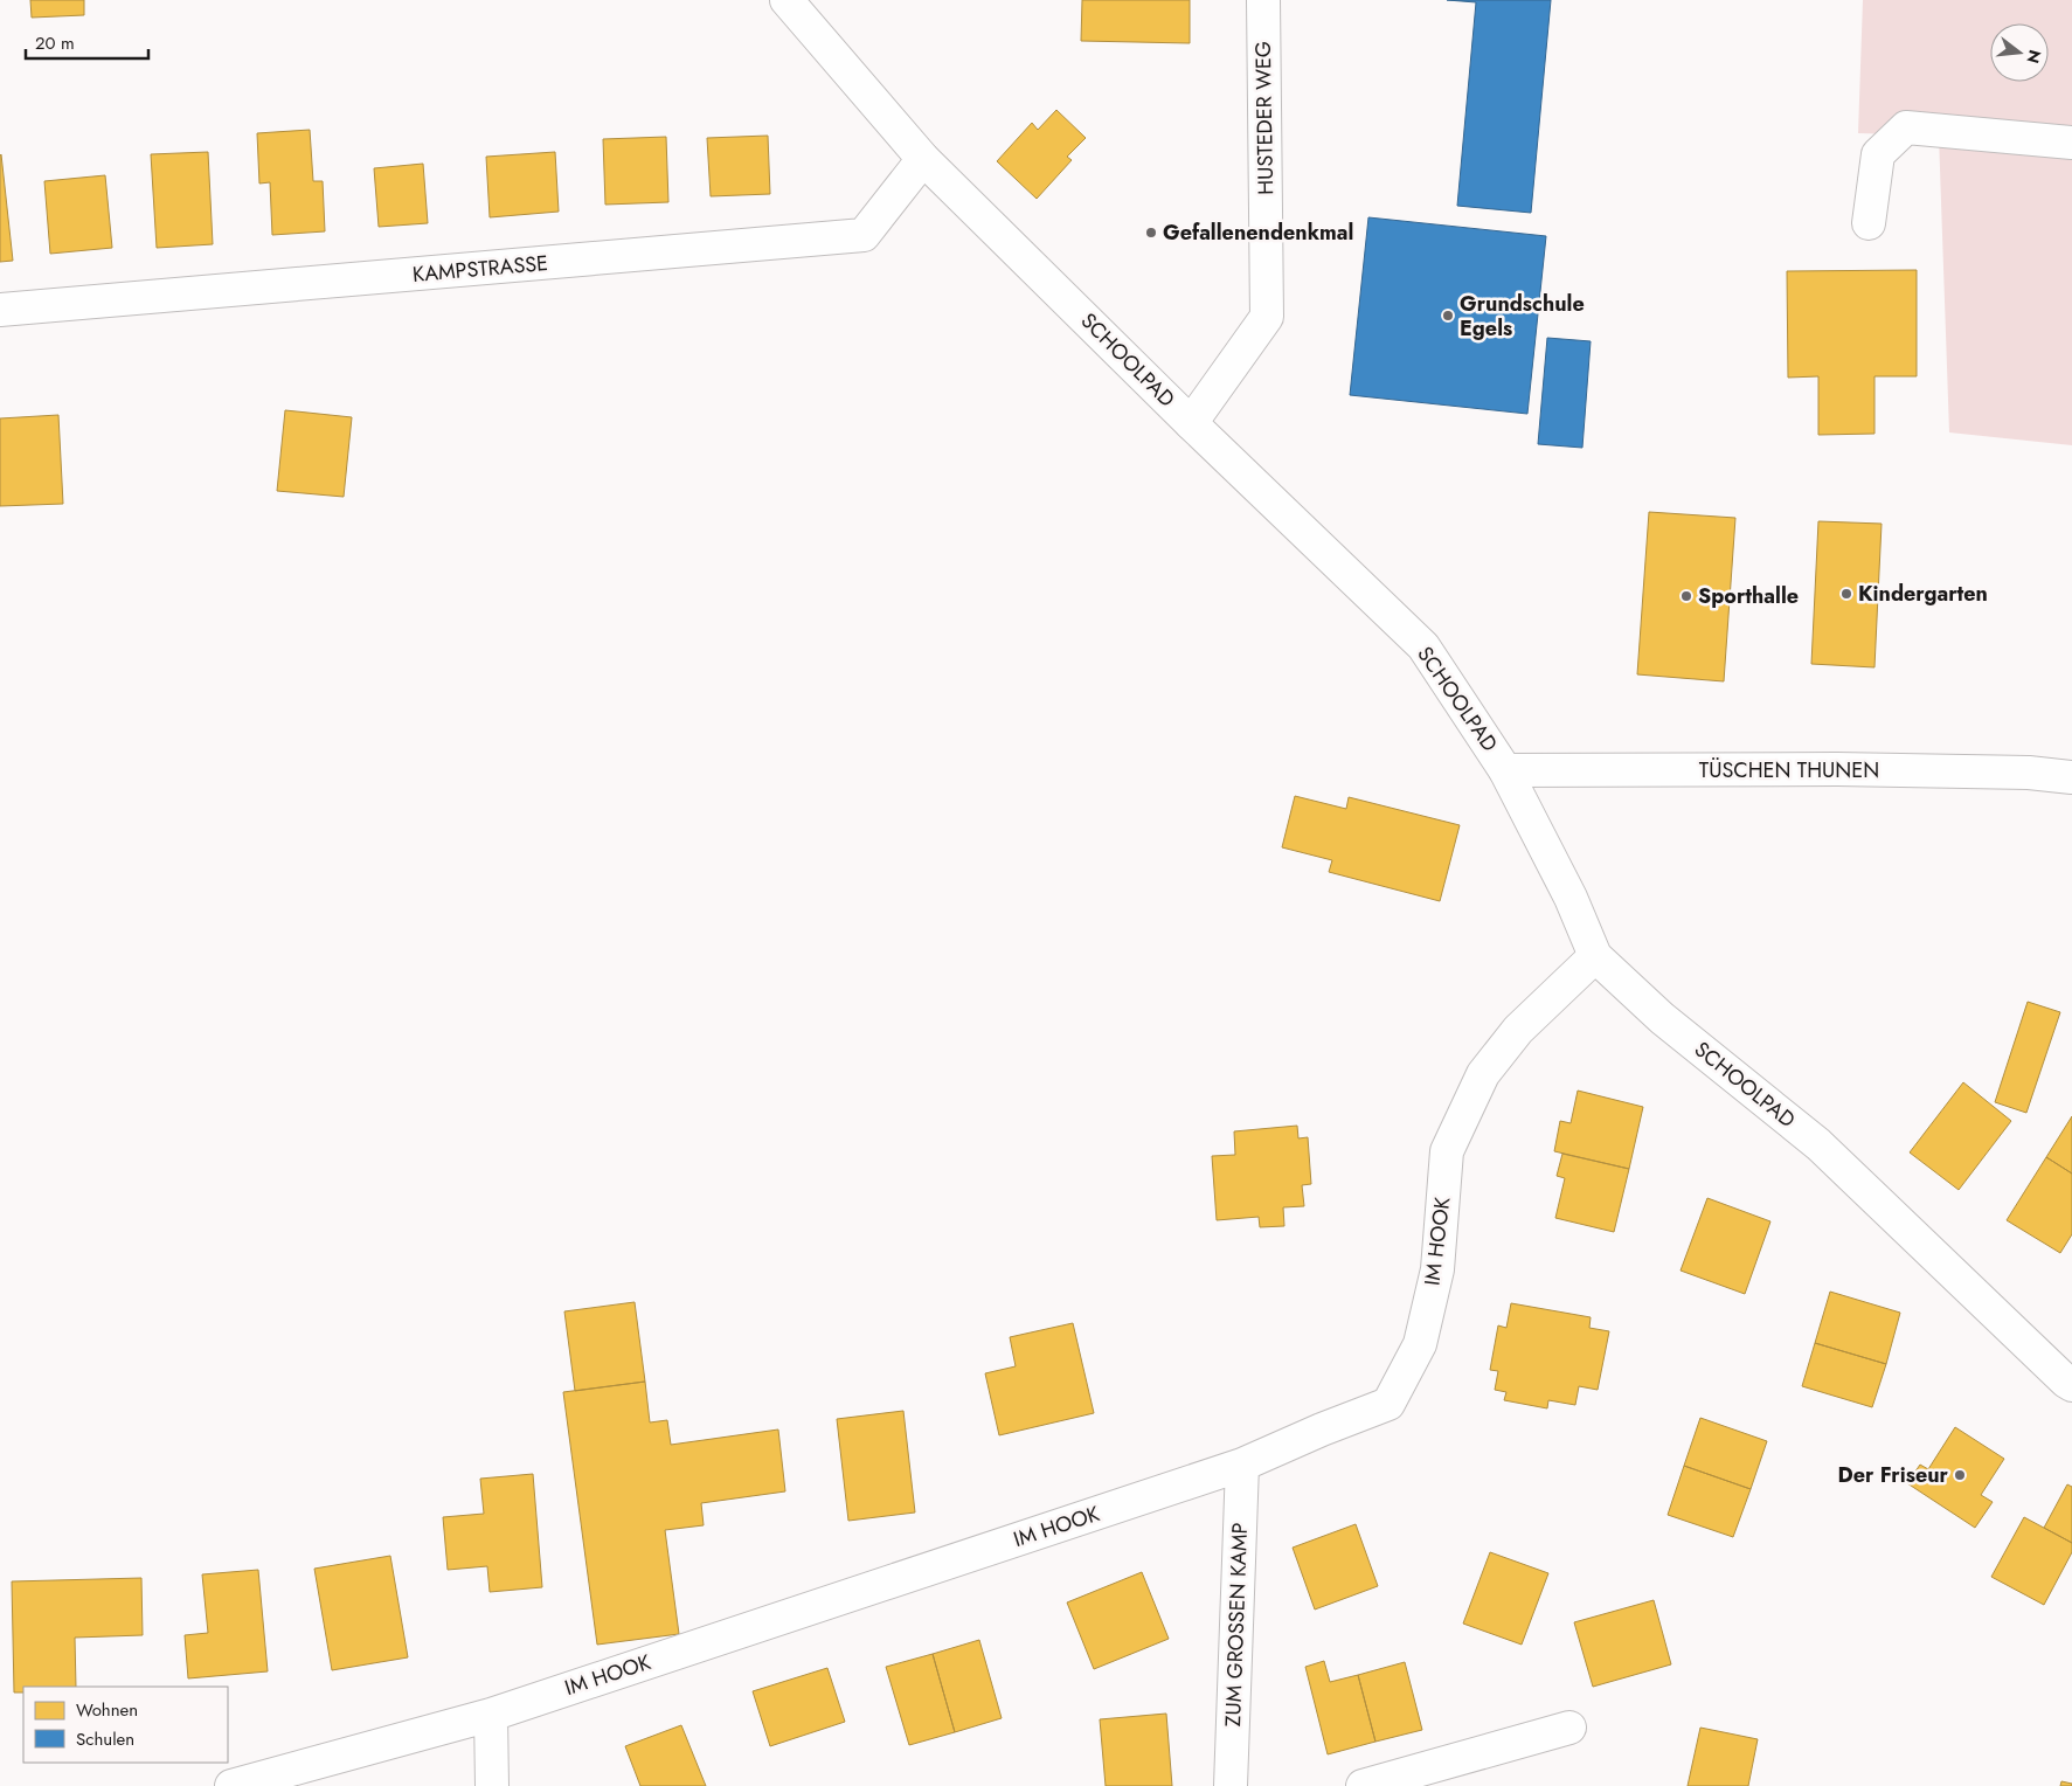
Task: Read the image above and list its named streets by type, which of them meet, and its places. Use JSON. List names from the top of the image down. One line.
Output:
{"streets":{"street":["HUSTEDER WEG","KAMPSTRASSE","SCHOOLPAD","TÜSCHEN THUNEN","IM HOOK","ZUM GROSSEN KAMP"]},"crossings":[["HUSTEDER WEG","SCHOOLPAD"],["KAMPSTRASSE","SCHOOLPAD"],["SCHOOLPAD","TÜSCHEN THUNEN"],["SCHOOLPAD","IM HOOK"],["IM HOOK","ZUM GROSSEN KAMP"]],"places":["Gefallenendenkmal","Grundschule Egels","Kindergarten","Sporthalle","Der Friseur"],"legend":["Wohnen","Schulen"],"scale_bar":"20 m","north":"right"}
